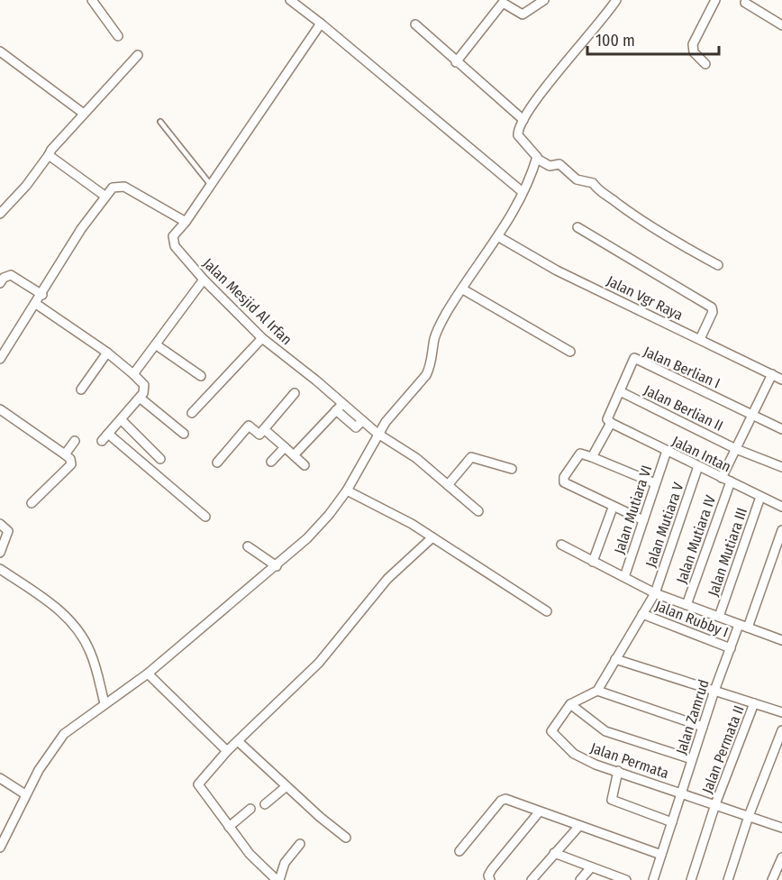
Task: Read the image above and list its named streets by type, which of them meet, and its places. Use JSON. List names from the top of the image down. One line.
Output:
{"streets":{"street":["Jalan Vgr Raya","Jalan Mesjid Al Irfan","Jalan Berlian I","Jalan Berlian II","Jalan Intan","Jalan Mutiara VI","Jalan Mutiara V","Jalan Mutiara IV","Jalan Mutiara III","Jalan Rubby I","Jalan Zamrud","Jalan Permata II","Jalan Permata"]},"crossings":[["Jalan Vgr Raya","Jalan Mutiara IV"],["Jalan Berlian I","Jalan Berlian II"],["Jalan Berlian I","Jalan Intan"],["Jalan Berlian I","Jalan Mutiara IV"],["Jalan Berlian II","Jalan Mutiara IV"],["Jalan Intan","Jalan Mutiara VI"],["Jalan Intan","Jalan Mutiara V"],["Jalan Intan","Jalan Mutiara IV"],["Jalan Intan","Jalan Mutiara III"],["Jalan Rubby I","Jalan Zamrud"],["Jalan Zamrud","Jalan Permata"],["Jalan Permata II","Jalan Permata"]],"scale_bar":"100 m"}
